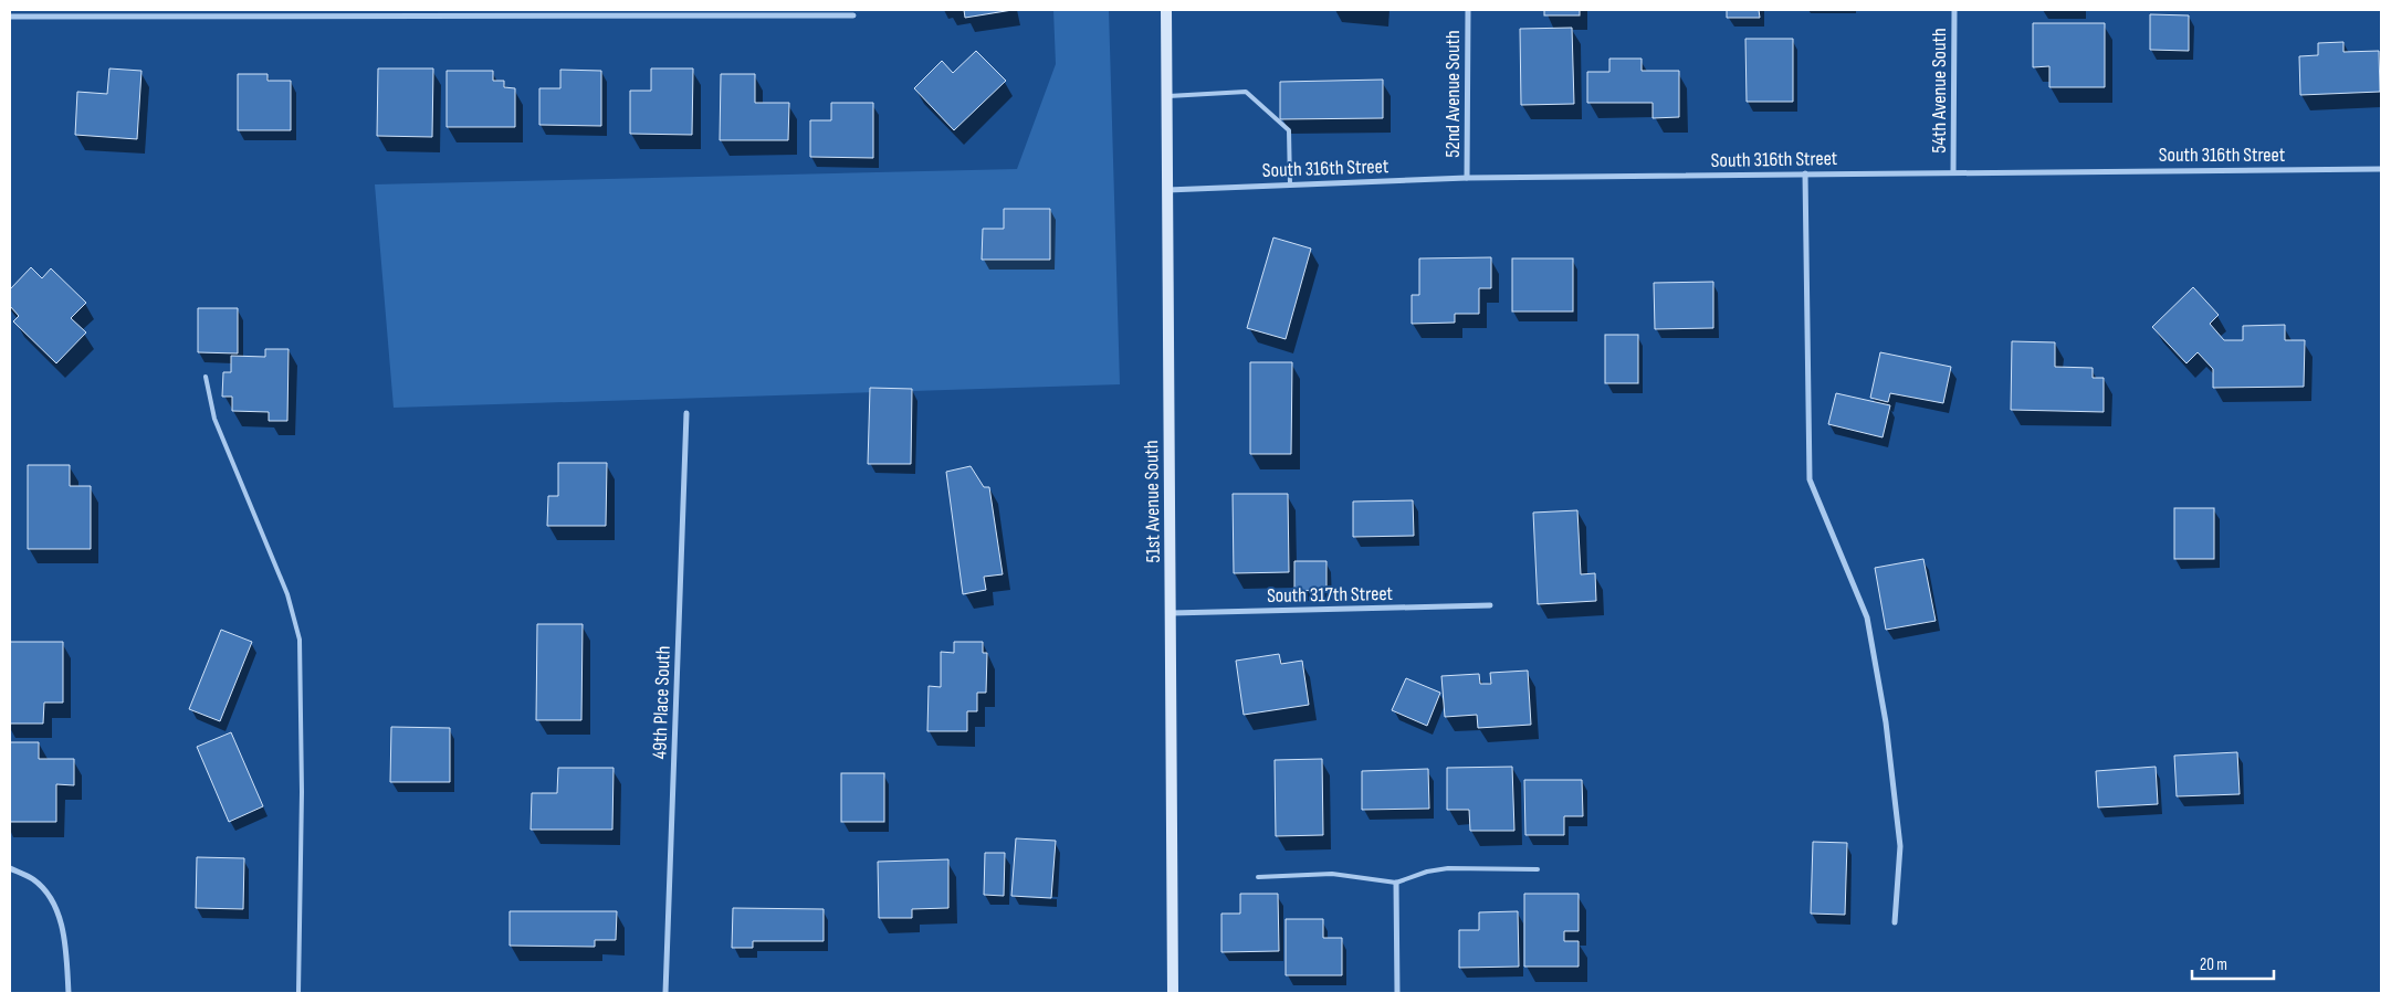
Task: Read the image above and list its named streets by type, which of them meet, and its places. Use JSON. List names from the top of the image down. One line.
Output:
{"streets":{"main road":["51st Avenue South"],"street":["54th Avenue South","52nd Avenue South","South 316th Street","South 317th Street","49th Place South"]},"crossings":[["54th Avenue South","South 316th Street"],["52nd Avenue South","South 316th Street"],["South 316th Street","51st Avenue South"],["51st Avenue South","South 317th Street"]],"scale_bar":"20 m"}
